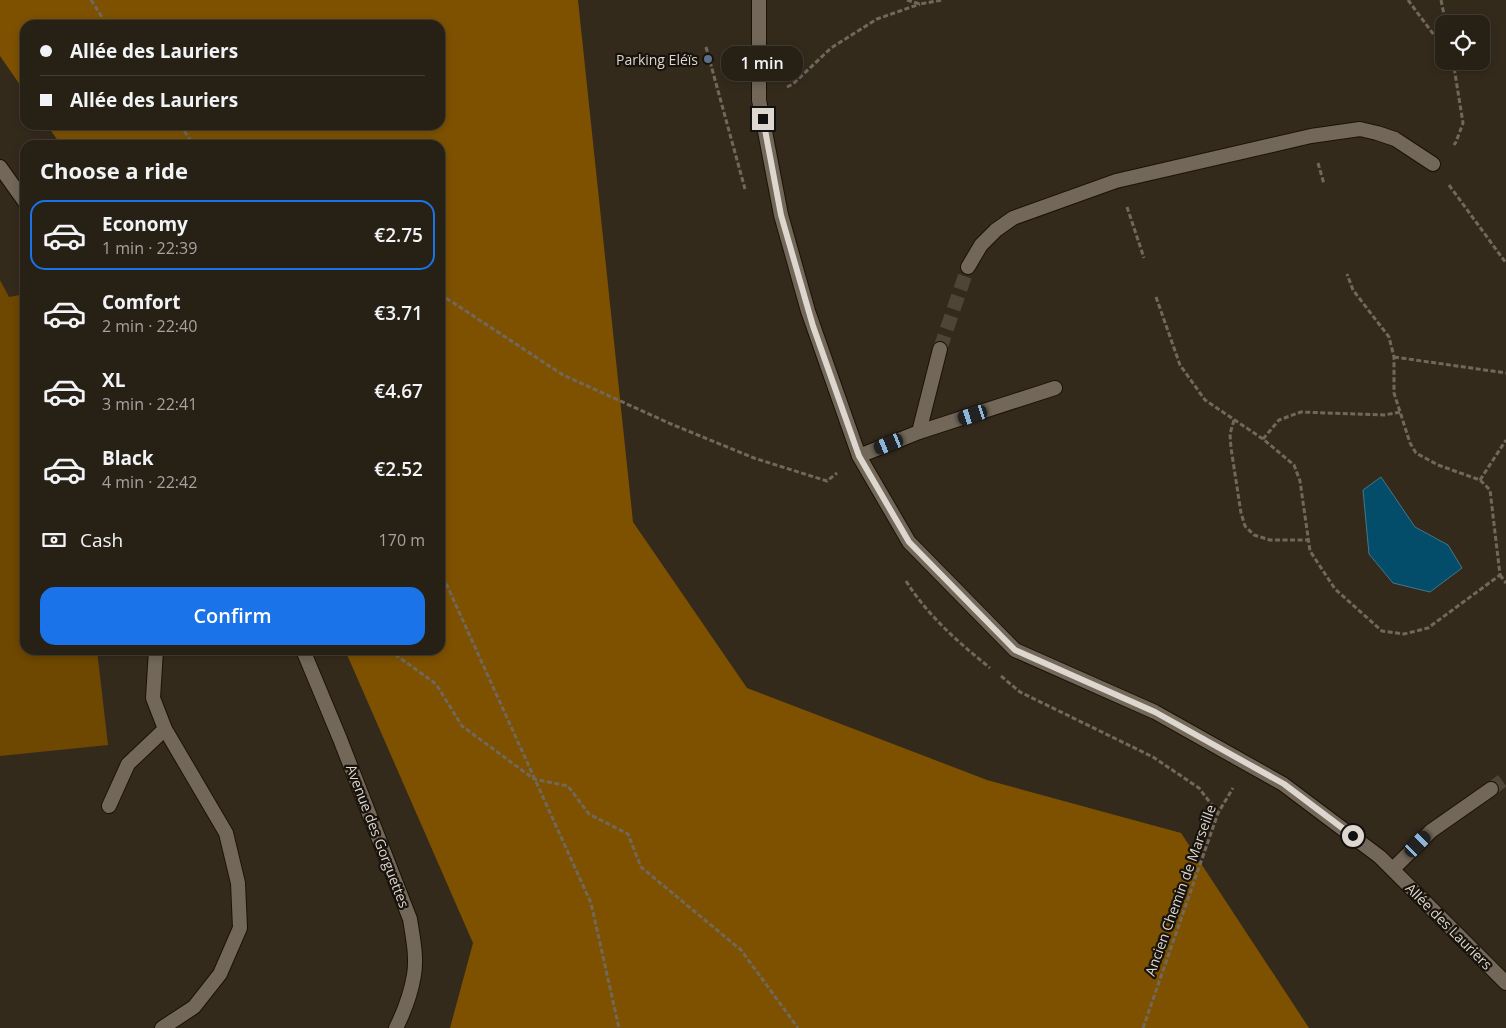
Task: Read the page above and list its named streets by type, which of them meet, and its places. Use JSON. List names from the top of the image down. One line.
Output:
{"streets":{"street":["Avenue des Gorguettes","Allée des Lauriers"],"path":["Ancien Chemin de Marseille"]},"crossings":[["Ancien Chemin de Marseille","Allée des Lauriers"]],"places":["Parking Eléïs"],"page":{"banner":["Allée des Lauriers","Allée des Lauriers"],"bubble":"1 min","heading":"Choose a ride","list":[{"name":"Economy","note":"1 min · 22:39","value":"€2.75"},{"name":"Comfort","note":"2 min · 22:40","value":"€3.71"},{"name":"XL","note":"3 min · 22:41","value":"€4.67"},{"name":"Black","note":"4 min · 22:42","value":"€2.52"}],"pay":["Cash","170 m"],"buttons":"Confirm"}}
